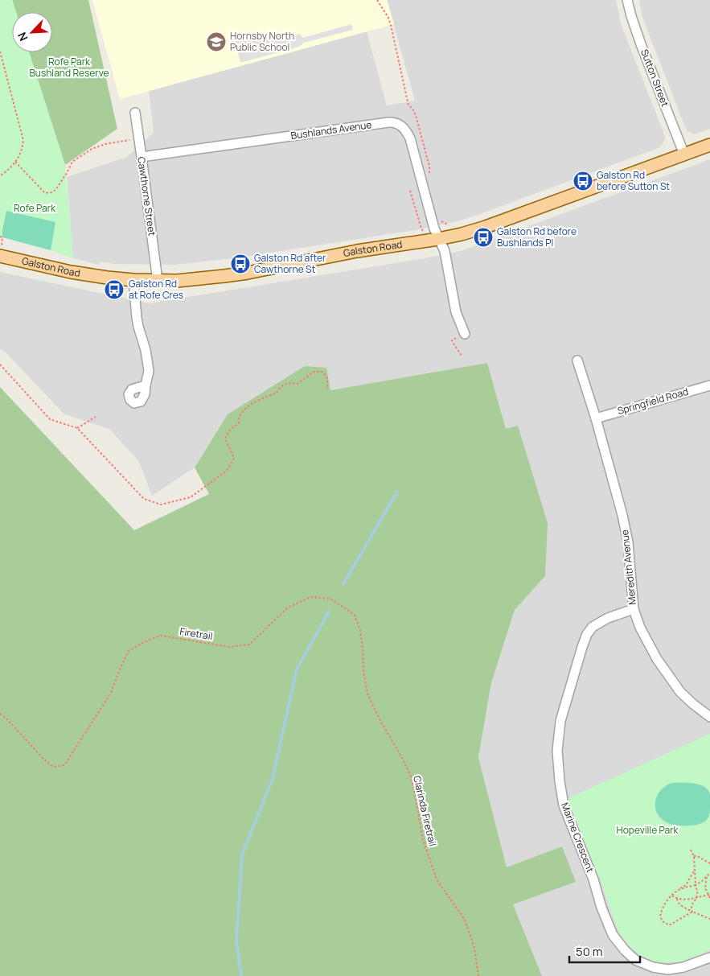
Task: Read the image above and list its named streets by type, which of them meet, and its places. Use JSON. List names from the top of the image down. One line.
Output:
{"streets":{"main road":["Galston Road"],"street":["Sutton Street","Bushlands Avenue","Cawthorne Street","Springfield Road","Meredith Avenue","Marine Crescent"],"path":["Firetrail","Clarinda Firetrail"]},"crossings":[["Sutton Street","Galston Road"],["Bushlands Avenue","Cawthorne Street"],["Bushlands Avenue","Galston Road"],["Cawthorne Street","Galston Road"],["Springfield Road","Meredith Avenue"],["Meredith Avenue","Marine Crescent"],["Firetrail","Clarinda Firetrail"]],"parks":["Rofe Park Bushland Reserve","Rofe Park","Hopeville Park"],"places":{"school or university":["Hornsby North Public School"],"bus stop":["Galston Rd before Sutton St","Galston Rd before Bushlands Pl","Galston Rd after Cawthorne St","Galston Rd at Rofe Cres"]},"scale_bar":"50 m","north":"bottom left"}
